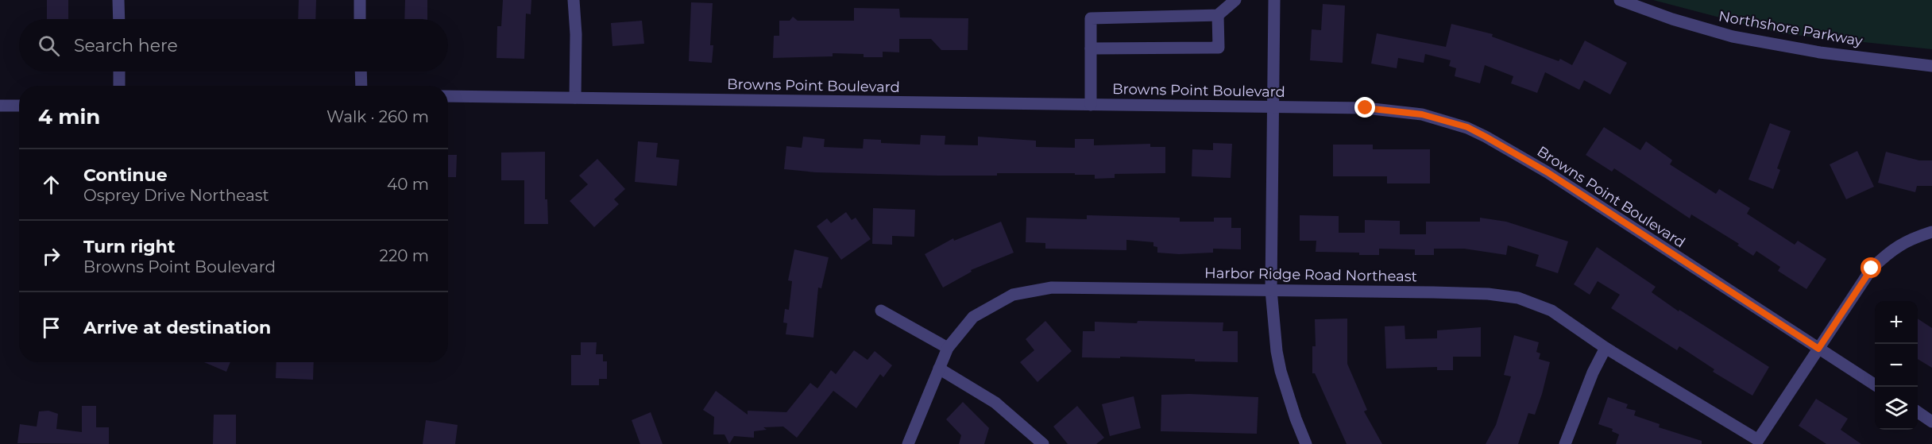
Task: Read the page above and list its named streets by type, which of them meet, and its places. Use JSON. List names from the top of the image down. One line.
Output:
{"streets":{"street":["Northshore Parkway","Browns Point Boulevard","Harbor Ridge Road Northeast"]},"page":{"search":"Search here","heading":["4 min","Walk · 260 m"],"list":[["Continue","Osprey Drive Northeast","40 m"],["Turn right","Browns Point Boulevard","220 m"],"Arrive at destination"],"map_buttons":["+","−"]}}
